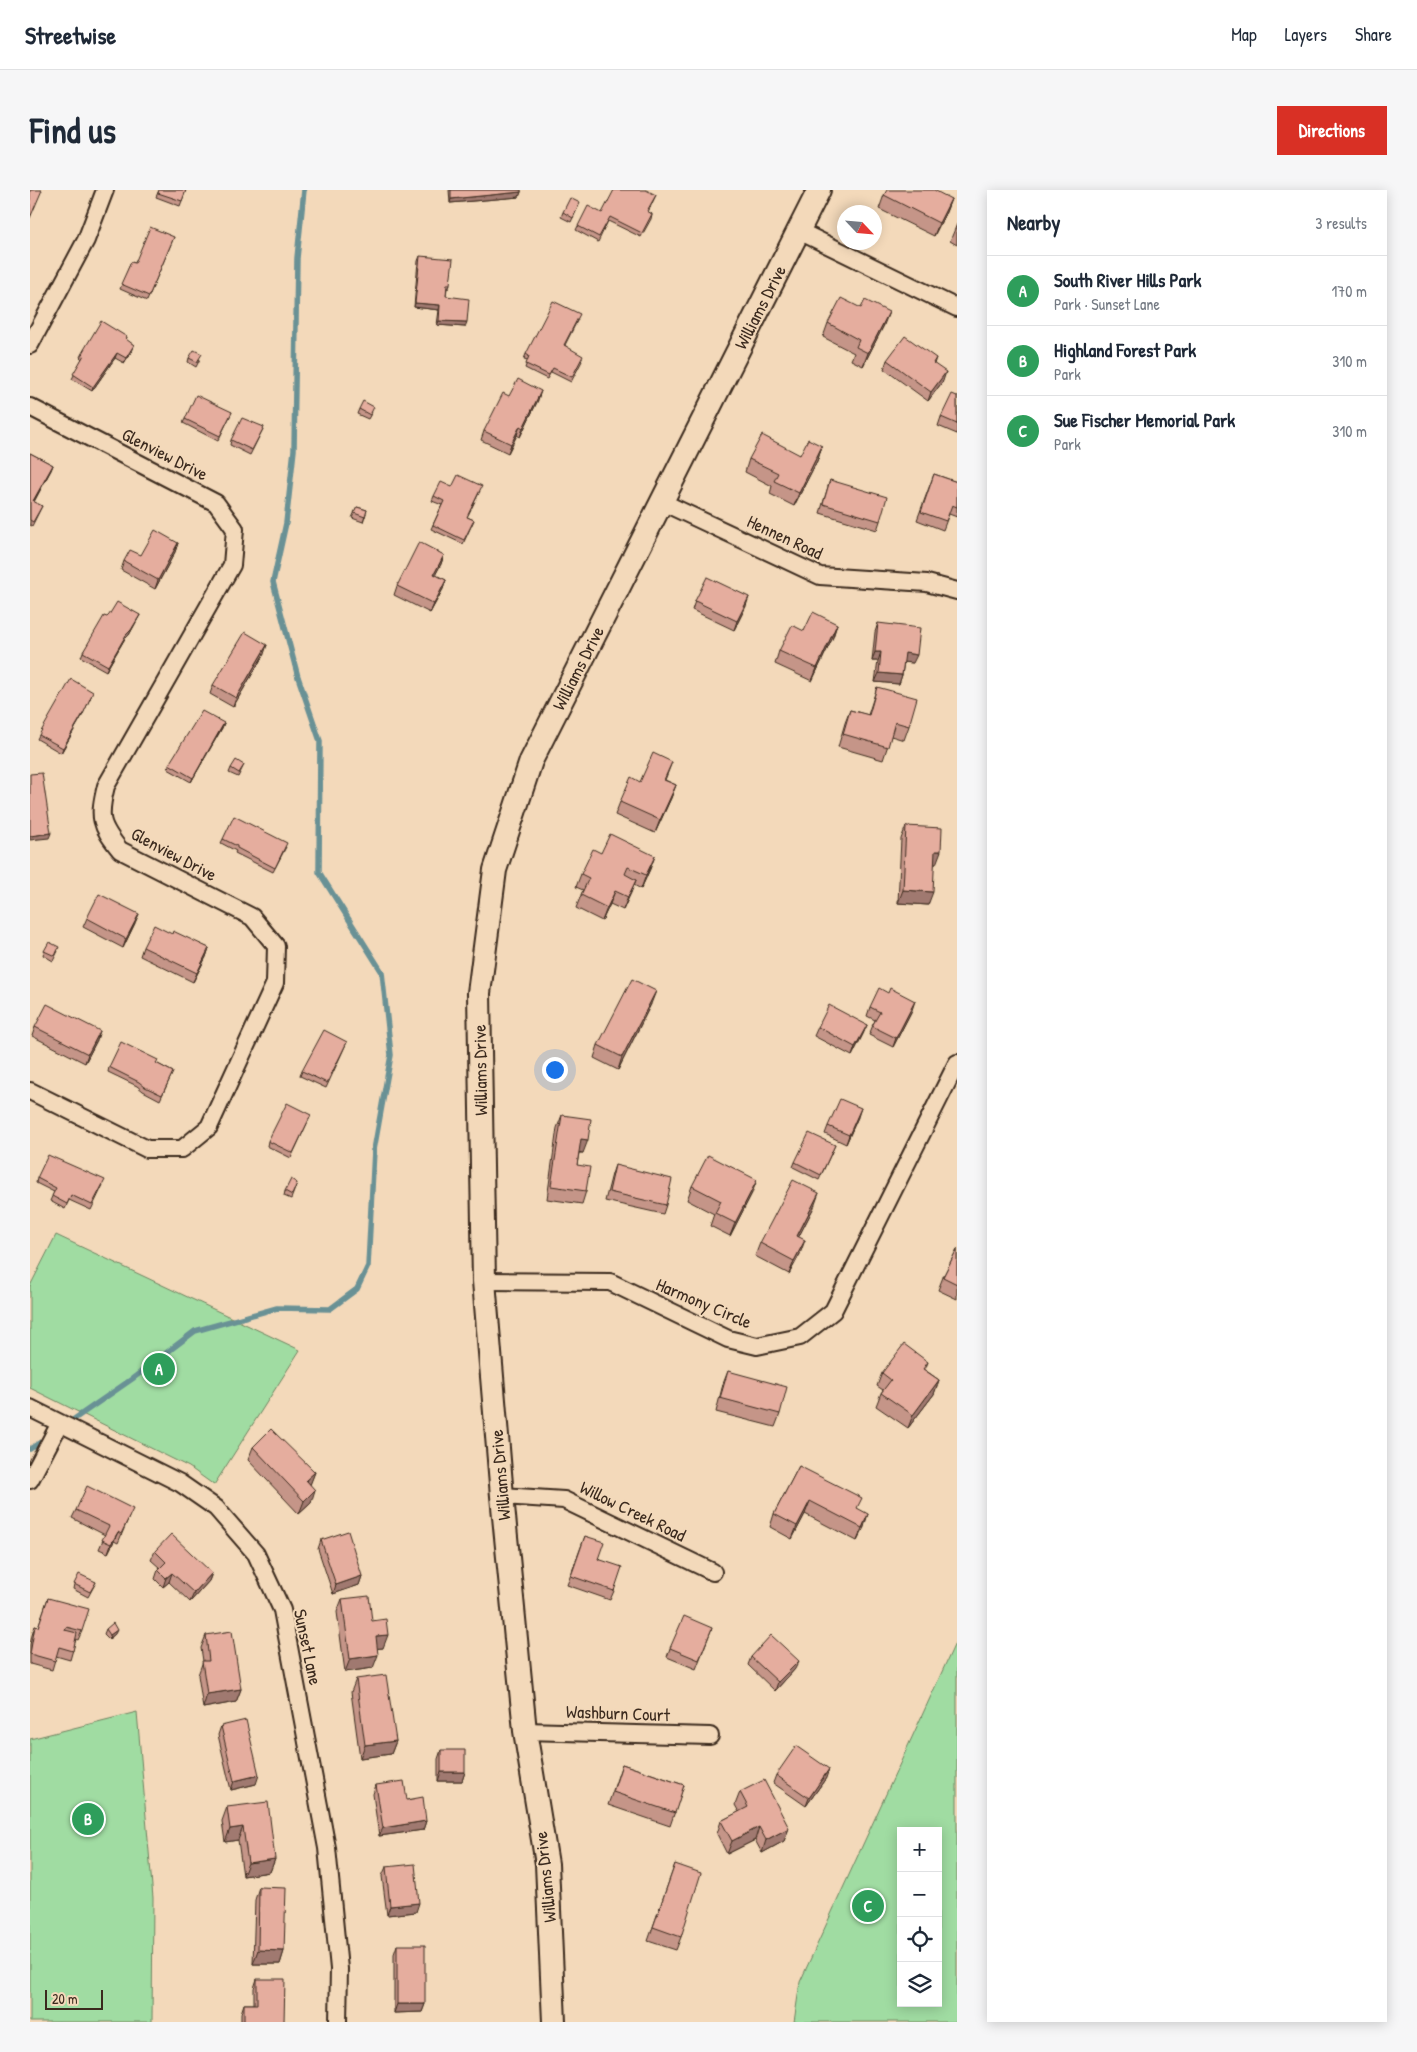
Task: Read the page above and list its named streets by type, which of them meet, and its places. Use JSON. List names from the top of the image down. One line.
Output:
{"streets":{"main road":["Williams Drive"],"street":["Glenview Drive","Hennen Road","Harmony Circle","Willow Creek Road","Sunset Lane","Washburn Court"]},"crossings":[["Williams Drive","Hennen Road"],["Williams Drive","Harmony Circle"],["Williams Drive","Willow Creek Road"],["Williams Drive","Washburn Court"]],"scale_bar":"20 m","north":"bottom right","page":{"header":"Streetwise","nav":["Map","Layers","Share"],"buttons":"Directions","title":"Find us","heading":["Nearby","3 results"],"list":[{"mark":"A","name":"South River Hills Park","note":"Park · Sunset Lane","value":"170 m"},{"mark":"B","name":"Highland Forest Park","note":"Park","value":"310 m"},{"mark":"C","name":"Sue Fischer Memorial Park","note":"Park","value":"310 m"}],"pins":["A","B","C"],"map_buttons":["+","−"],"scale":"20 m"}}
